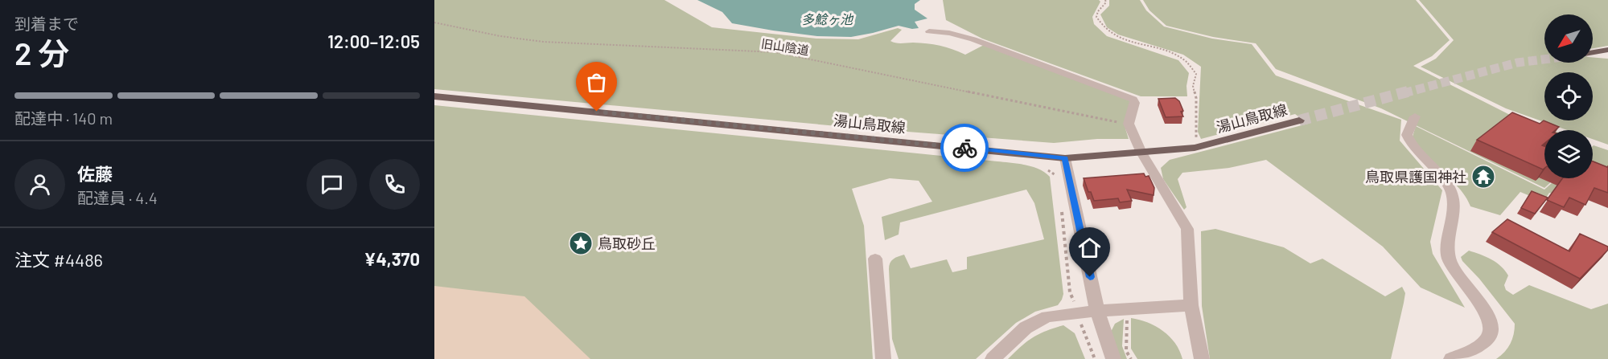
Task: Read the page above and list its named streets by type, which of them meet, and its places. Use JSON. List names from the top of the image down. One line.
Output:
{"streets":{"main road":["湯山鳥取線"],"path":["旧山陰道"]},"water":["多鯰ヶ池"],"places":{"temple":["鳥取県護国神社"],"place":["鳥取砂丘"]},"north":"bottom left","page":{"heading":["2 分","到着まで","12:00–12:05"],"panel":["佐藤","配達員 · 4.4","注文 #4486","¥4,370"],"bar":"配達中 · 140 m"}}
